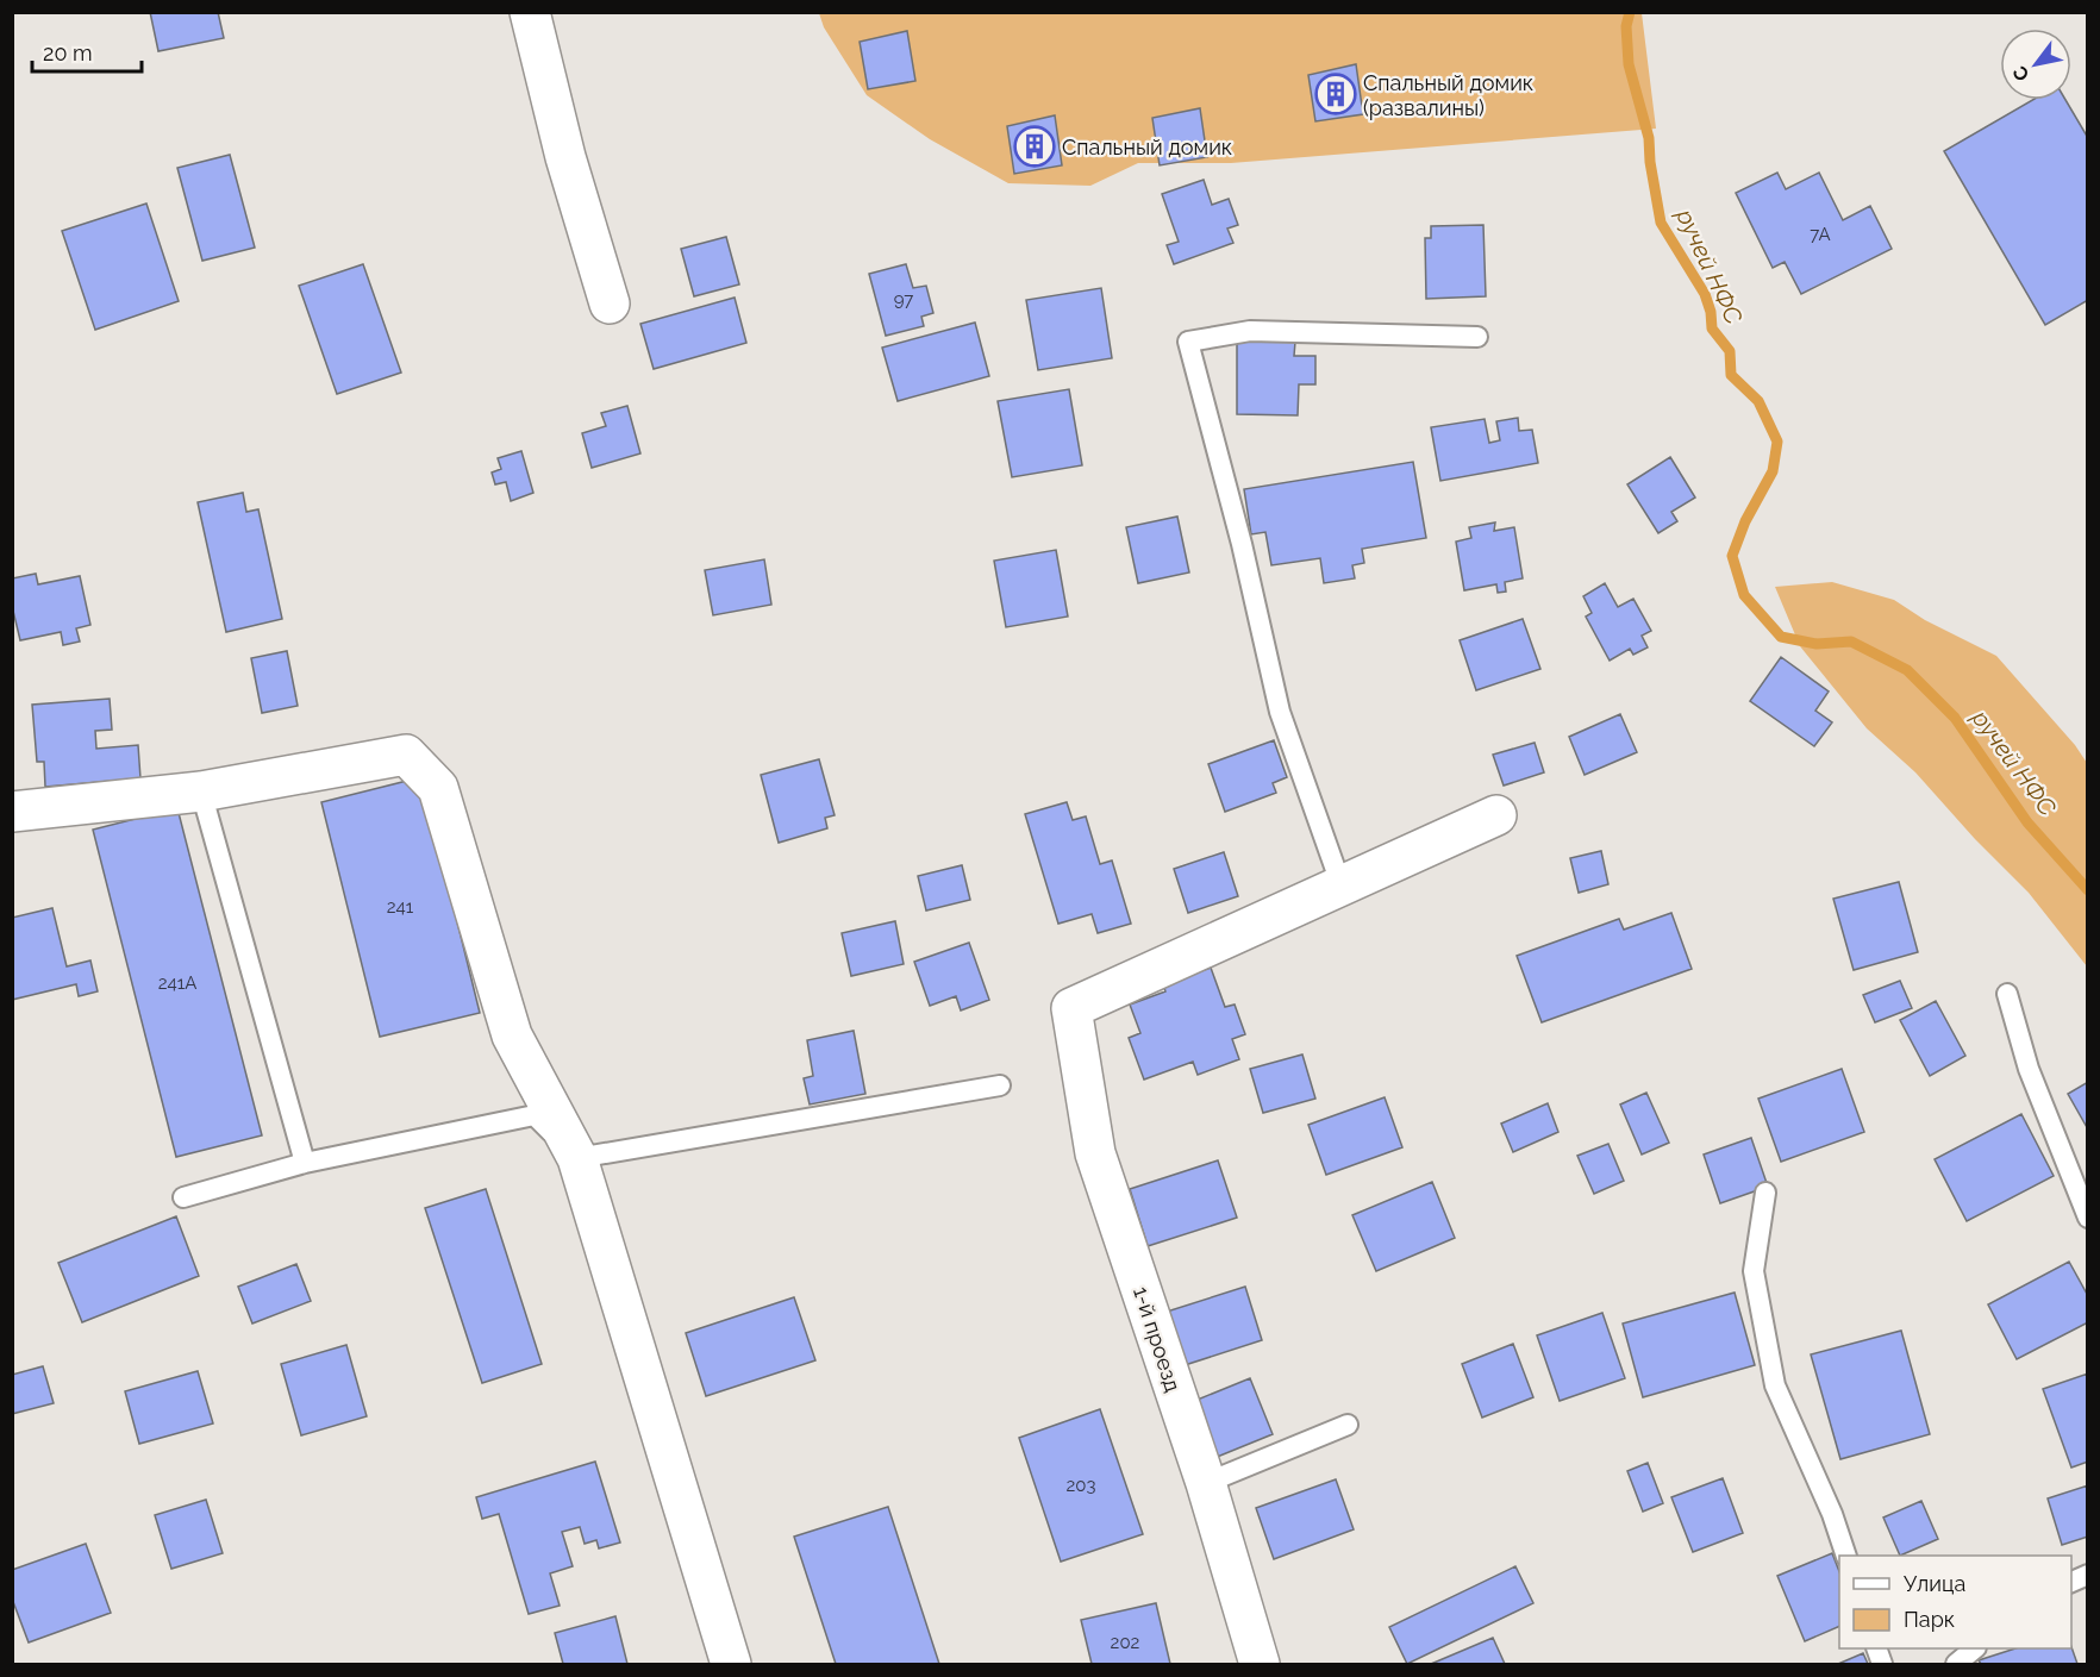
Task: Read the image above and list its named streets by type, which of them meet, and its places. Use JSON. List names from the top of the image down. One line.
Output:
{"streets":{"street":["1-й проезд"]},"water":["ручей НФС"],"places":{"building":["Спальный домик (развалины)","Спальный домик"]},"house_numbers":["7А","97","241","241А","203","202"],"legend":["Улица","Парк"],"scale_bar":"20 m","north":"bottom left"}
